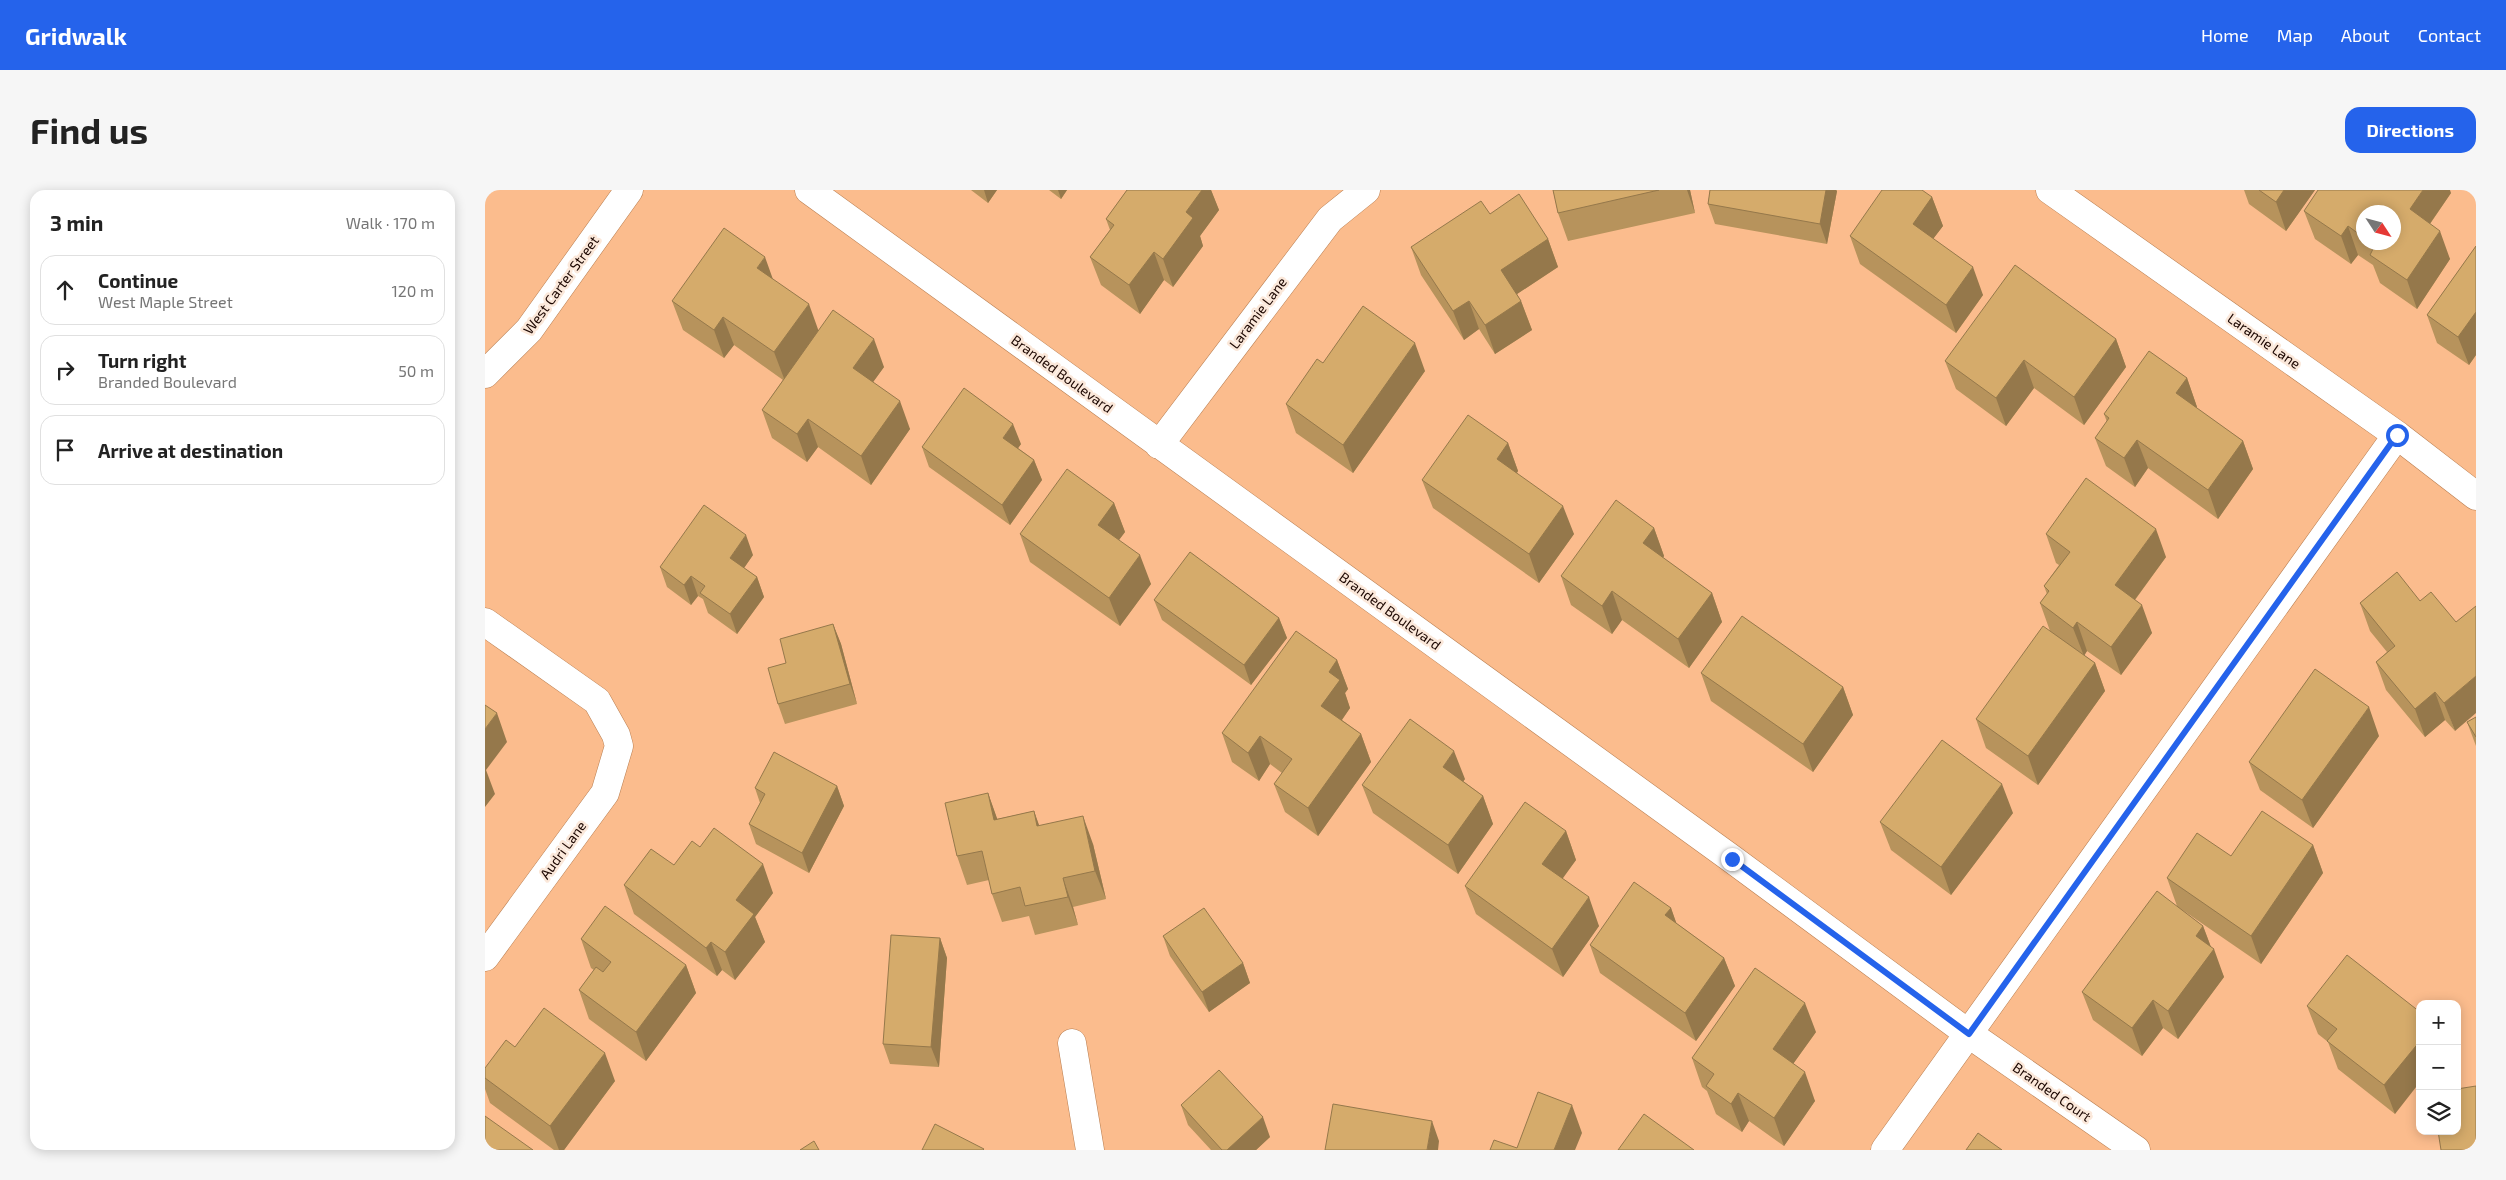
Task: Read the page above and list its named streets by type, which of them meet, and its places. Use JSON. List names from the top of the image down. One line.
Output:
{"streets":{"street":["West Carter Street","Laramie Lane","Branded Boulevard","Audri Lane","Branded Court"]},"crossings":[["Laramie Lane","Branded Boulevard"],["Branded Boulevard","Branded Court"]],"north":"bottom right","page":{"header":"Gridwalk","nav":["Home","Map","About","Contact"],"buttons":"Directions","title":"Find us","heading":["3 min","Walk · 170 m"],"list":[["Continue","West Maple Street","120 m"],["Turn right","Branded Boulevard","50 m"],"Arrive at destination"],"map_buttons":["+","−"]}}
